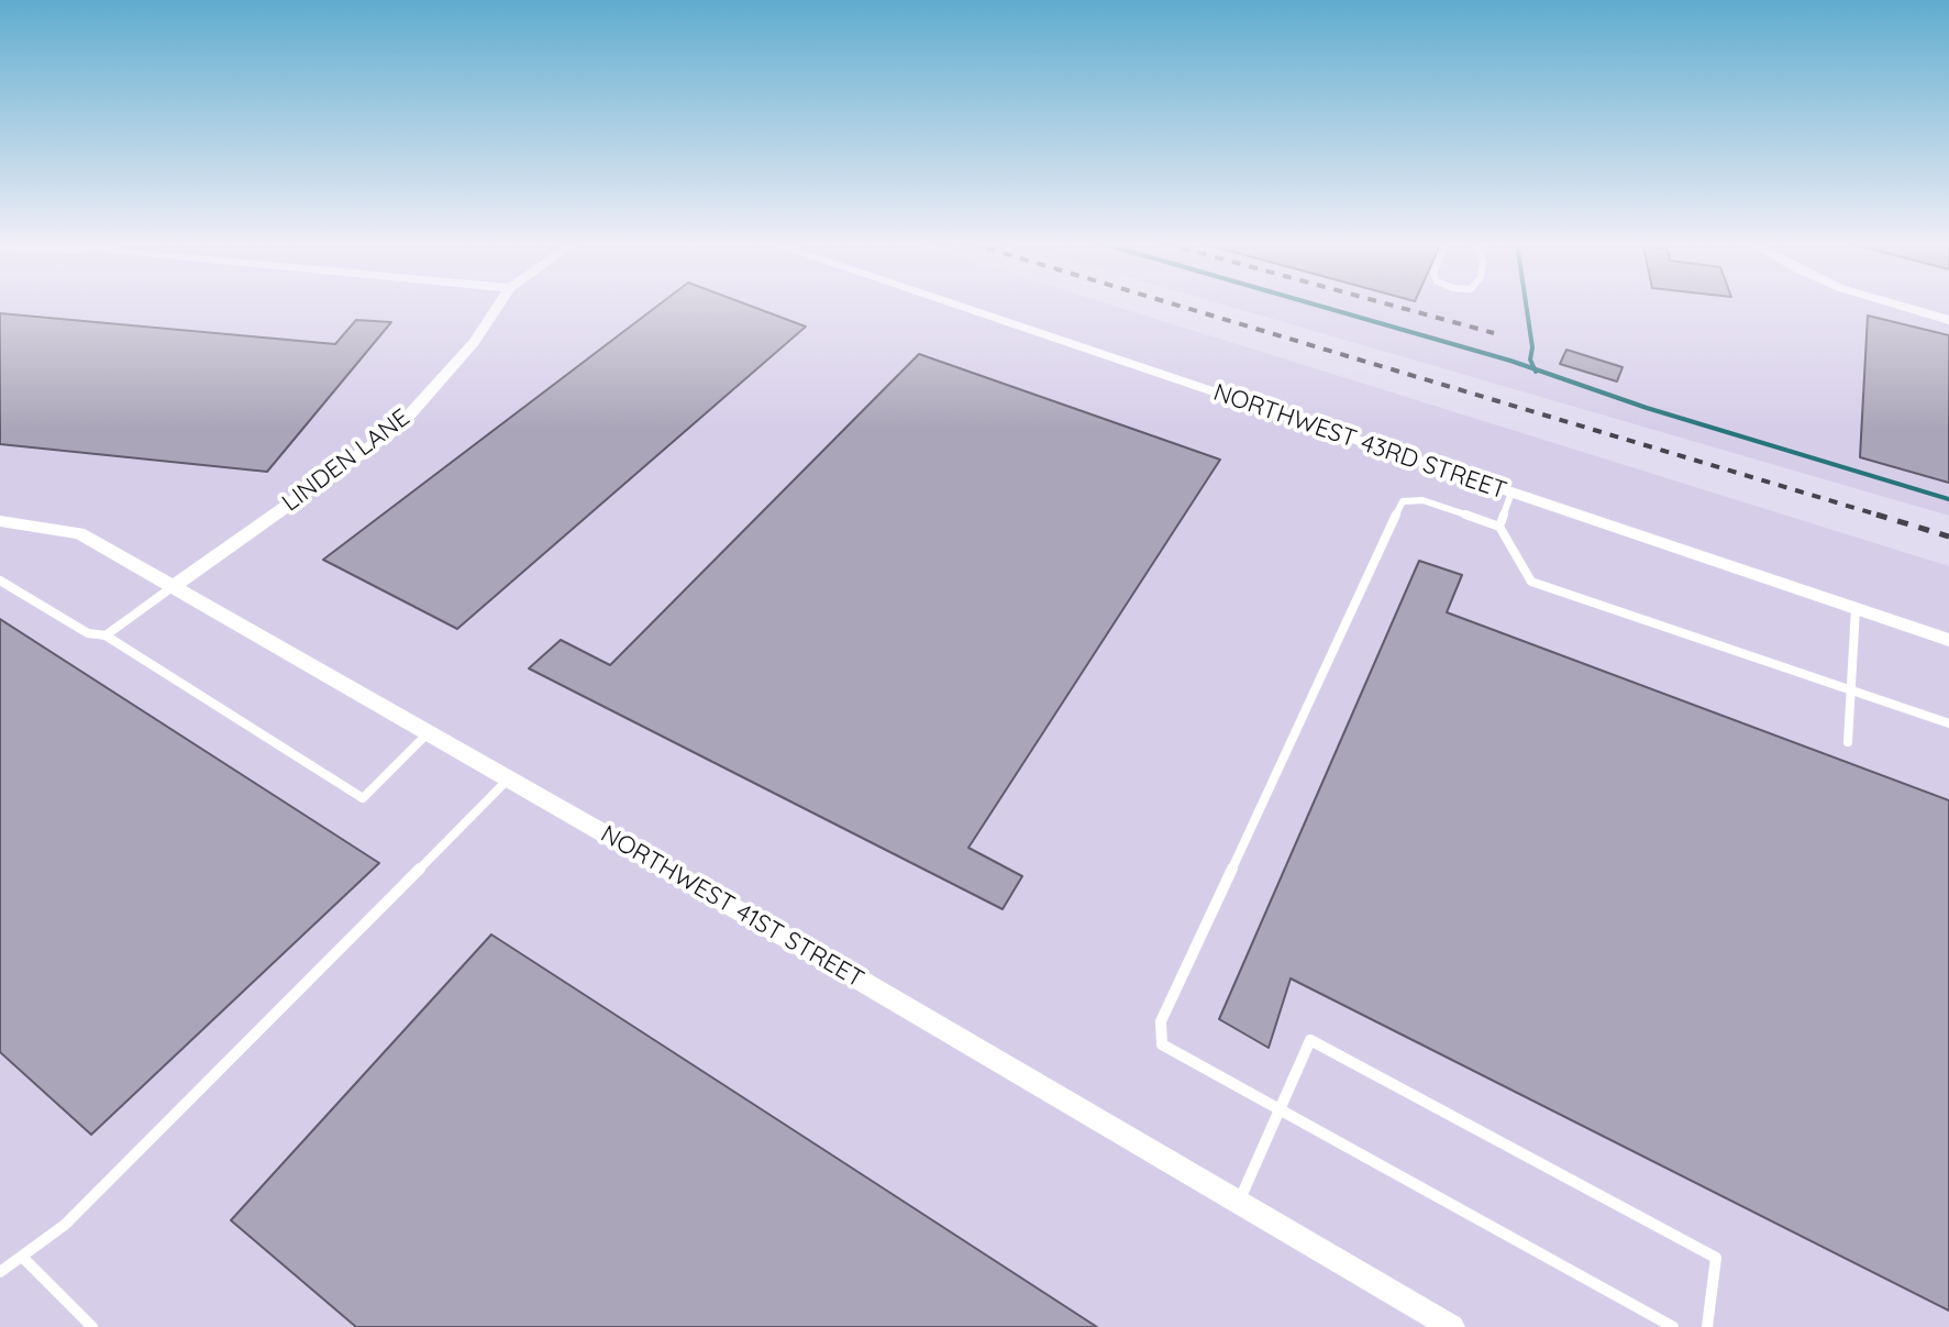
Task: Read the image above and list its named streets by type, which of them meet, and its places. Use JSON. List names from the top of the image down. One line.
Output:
{"streets":{"street":["NORTHWEST 43RD STREET","LINDEN LANE","NORTHWEST 41ST STREET"]},"crossings":[["LINDEN LANE","NORTHWEST 41ST STREET"]]}
